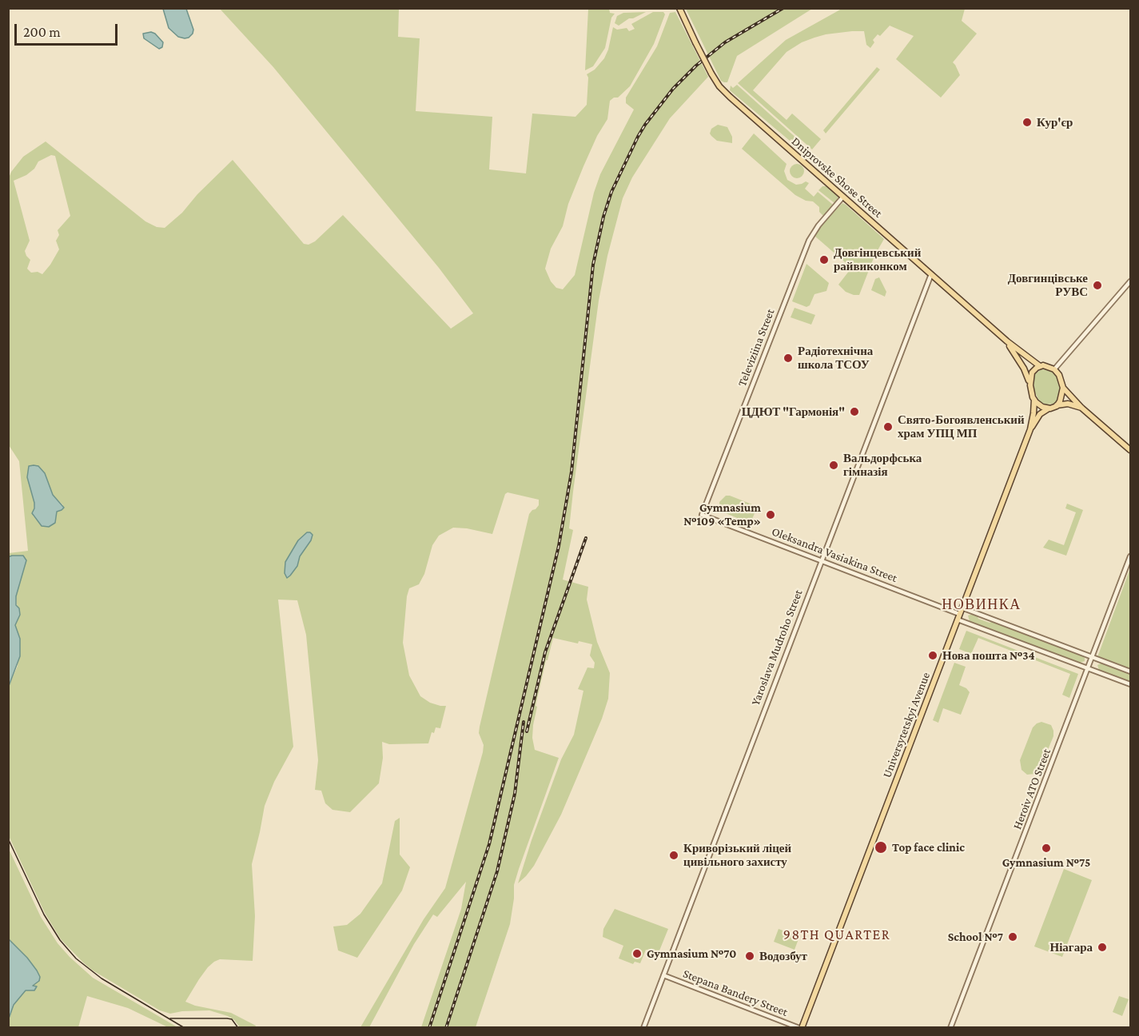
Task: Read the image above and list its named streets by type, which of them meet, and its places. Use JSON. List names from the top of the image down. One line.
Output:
{"streets":{"main road":["Dniprovske Shose Street","Universytetskyi Avenue"],"street":["Televiziina Street","Oleksandra Vasiakina Street","Yaroslava Mudroho Street","Heroiv ATO Street","Stepana Bandery Street"]},"crossings":[["Dniprovske Shose Street","Televiziina Street"],["Dniprovske Shose Street","Yaroslava Mudroho Street"],["Televiziina Street","Oleksandra Vasiakina Street"],["Oleksandra Vasiakina Street","Yaroslava Mudroho Street"],["Oleksandra Vasiakina Street","Universytetskyi Avenue"],["Oleksandra Vasiakina Street","Heroiv ATO Street"],["Yaroslava Mudroho Street","Stepana Bandery Street"],["Universytetskyi Avenue","Stepana Bandery Street"]],"districts":["НОВИНКА","98TH QUARTER"],"places":["Кур'єр","Довгінцевський райвиконком","Довгинцівське РУВС","Радіотехнічна школа ТСОУ","ЦДЮТ \"Гармонія\"","Свято-Богоявленський храм УПЦ МП","Вальдорфська гімназія","Gymnasium №109 «Temp»","Нова пошта №34","Top face clinic","Gymnasium №75","Криворізький ліцей цивільного захисту","School №7","Ніагара","Gymnasium №70","Водозбут"],"scale_bar":"200 m"}
